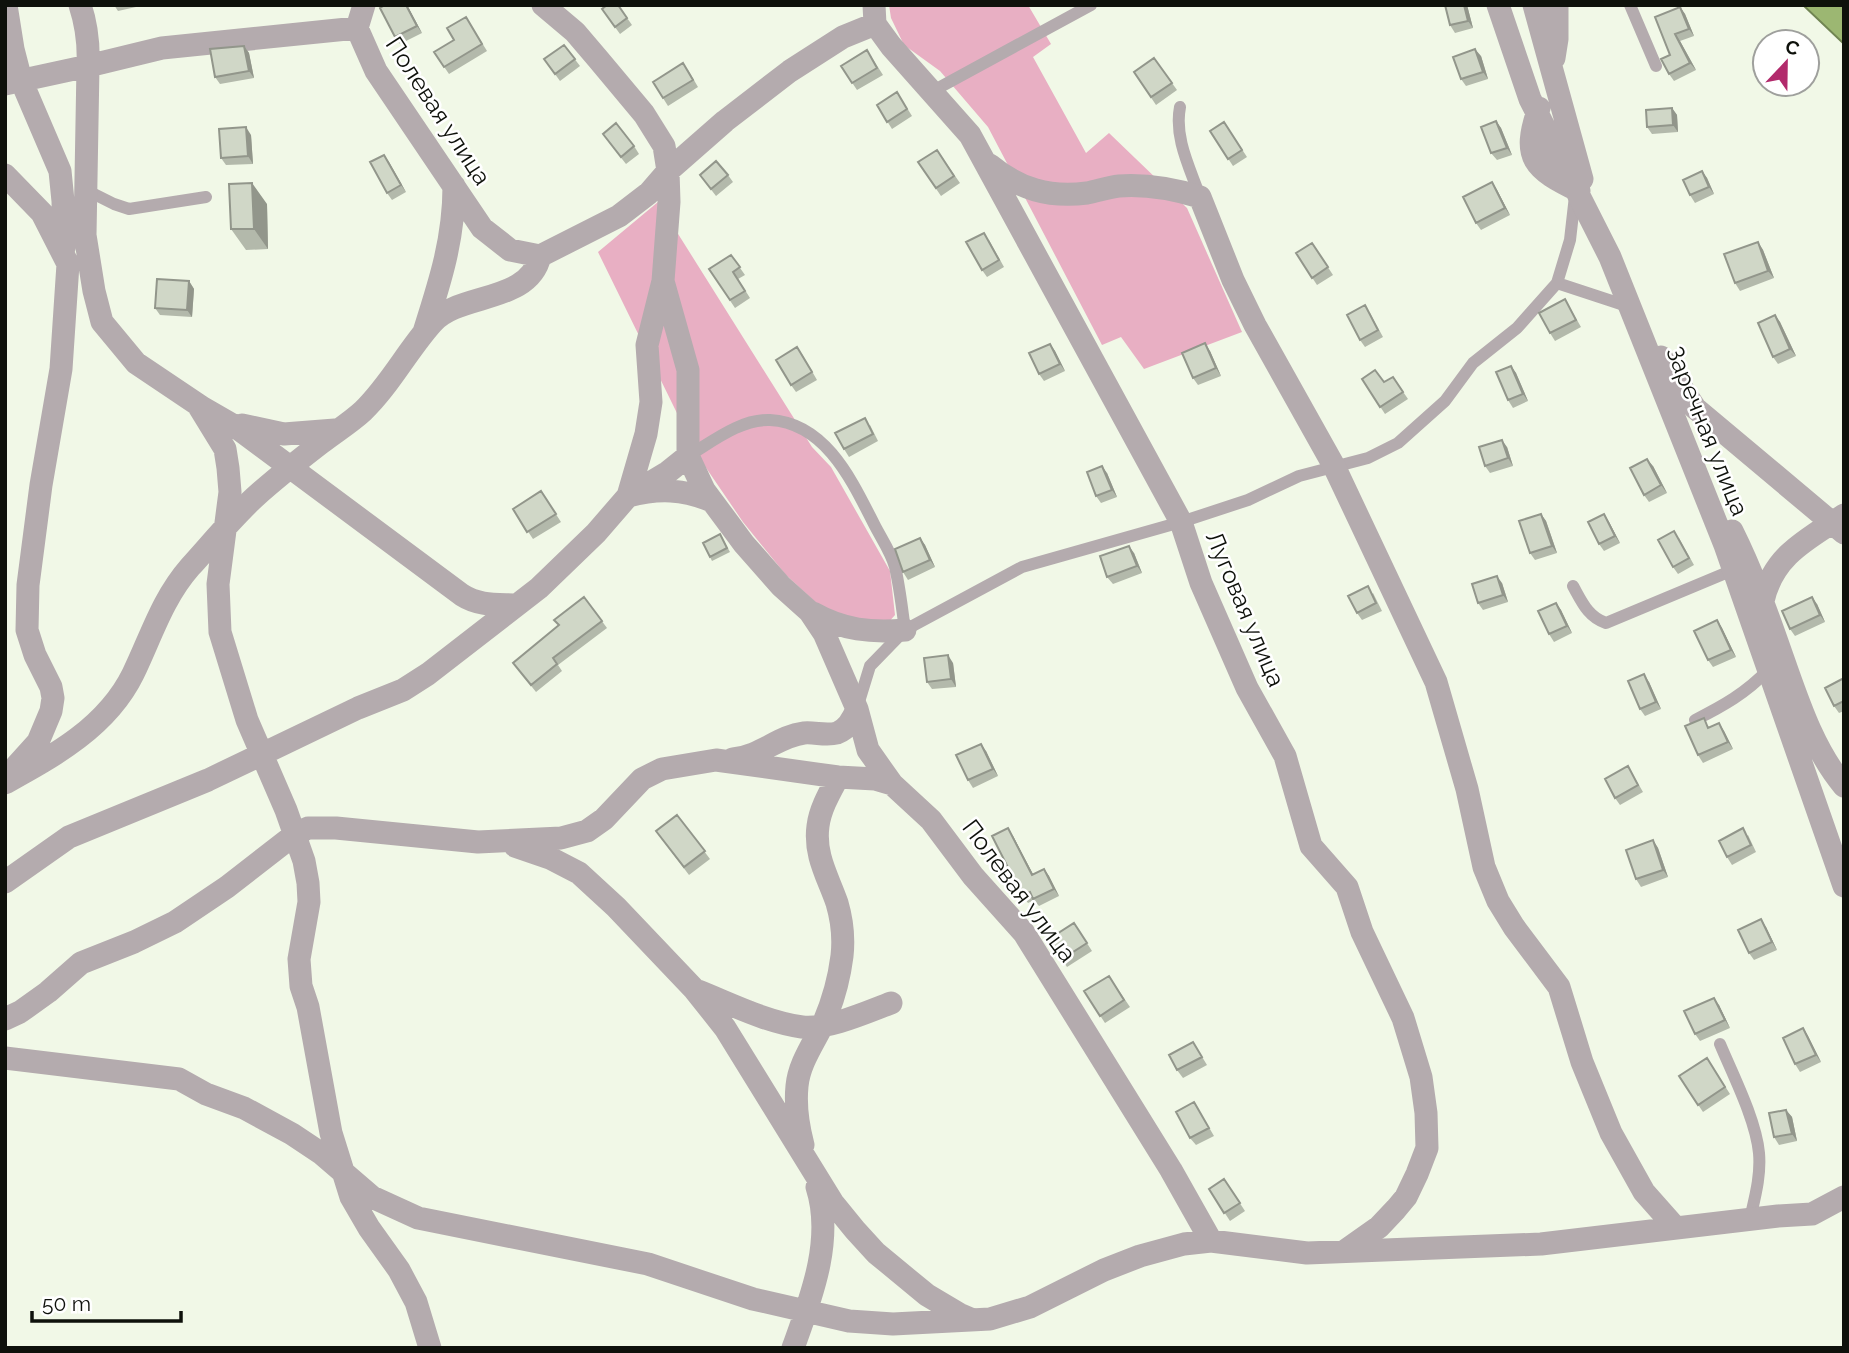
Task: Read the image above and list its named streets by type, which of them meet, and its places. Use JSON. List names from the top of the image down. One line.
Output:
{"streets":{"street":["Полевая улица","Заречная улица","Луговая улица"]},"scale_bar":"50 m","north":"top"}
